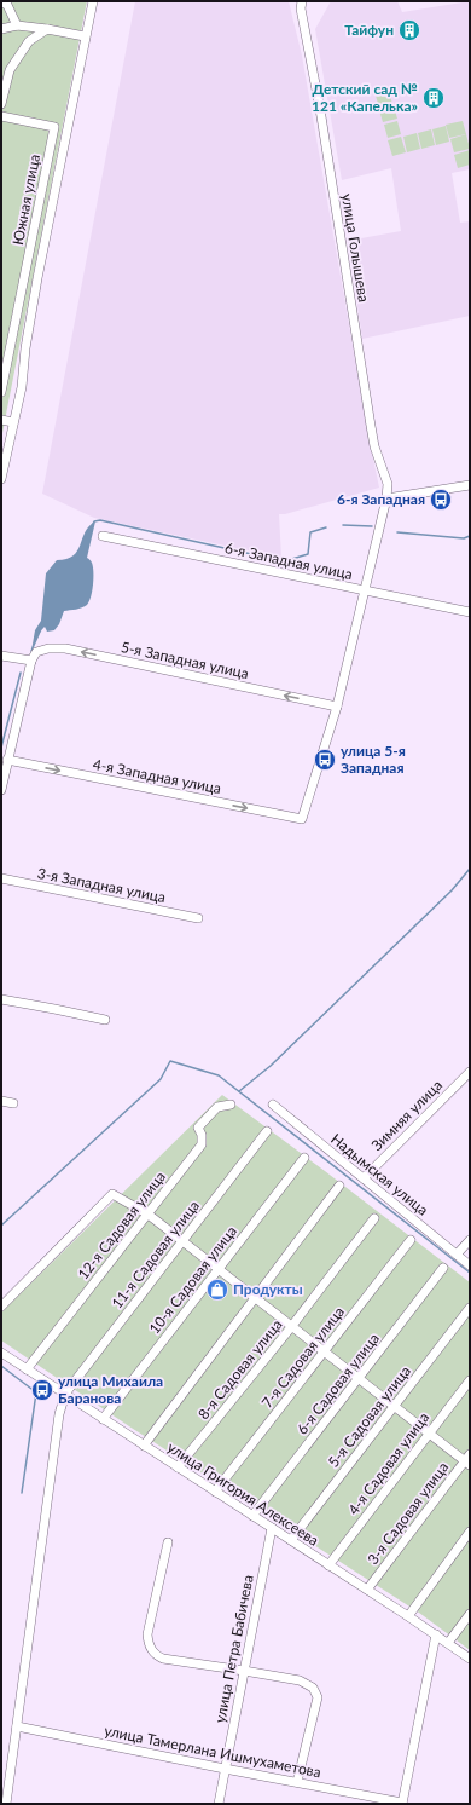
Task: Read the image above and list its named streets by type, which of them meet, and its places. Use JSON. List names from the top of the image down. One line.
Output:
{"streets":{"street":["Южная улица","улица Голышева","6-я Западная улица","5-я Западная улица","4-я Западная улица","3-я Западная улица","Зимняя улица","Надымская улица","12-я Садовая улица","11-я Садовая улица","10-я Садовая улица","7-я Садовая улица","8-я Садовая улица","6-я Садовая улица","5-я Садовая улица","4-я Садовая улица","улица Григория Алексеева","3-я Садовая улица","улица Петра Бабичева","улица Тамерлана Ишмухаметова"]},"crossings":[["улица Голышева","6-я Западная улица"],["улица Голышева","5-я Западная улица"],["улица Голышева","4-я Западная улица"],["Зимняя улица","Надымская улица"],["12-я Садовая улица","улица Григория Алексеева"],["11-я Садовая улица","улица Григория Алексеева"],["10-я Садовая улица","улица Григория Алексеева"],["7-я Садовая улица","улица Григория Алексеева"],["8-я Садовая улица","улица Григория Алексеева"],["6-я Садовая улица","улица Григория Алексеева"],["5-я Садовая улица","улица Григория Алексеева"],["4-я Садовая улица","улица Григория Алексеева"],["улица Григория Алексеева","3-я Садовая улица"],["улица Григория Алексеева","улица Петра Бабичева"],["улица Петра Бабичева","улица Тамерлана Ишмухаметова"]],"one_way":["5-я Западная улица","4-я Западная улица"],"places":{"building":["Тайфун","Детский сад № 121 «Капелька»"],"bus stop":["6-я Западная","улица 5-я Западная","улица Михаила Баранова"],"shop":["Продукты"]}}
